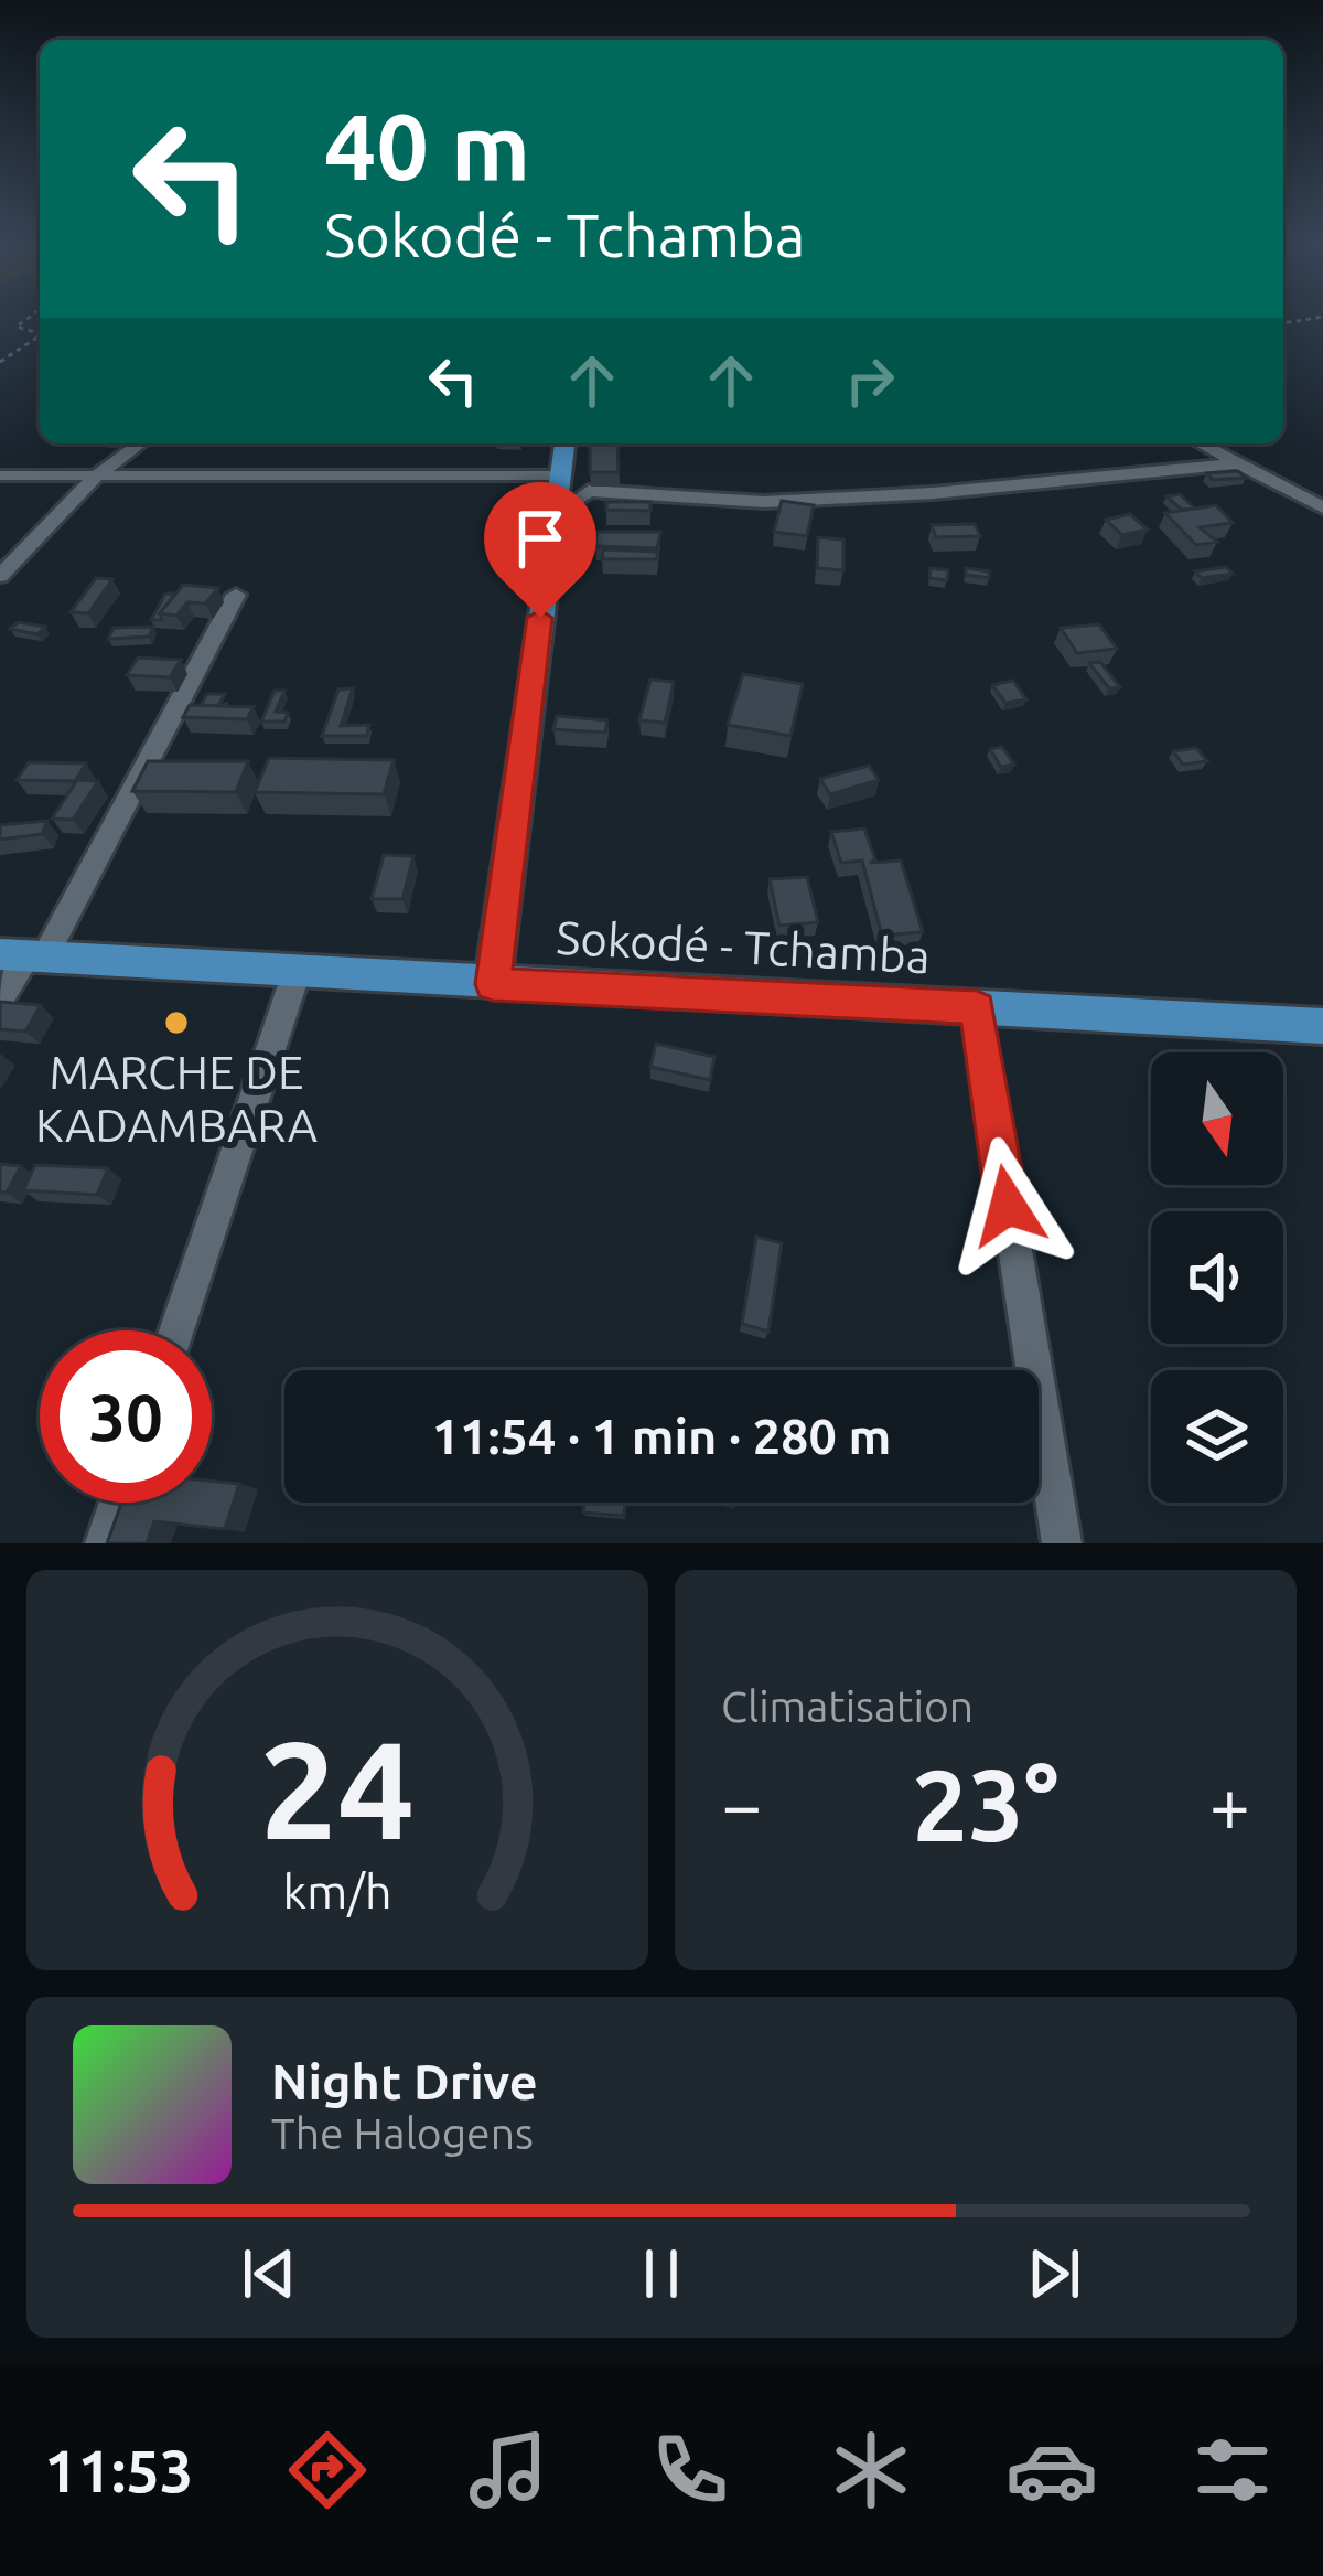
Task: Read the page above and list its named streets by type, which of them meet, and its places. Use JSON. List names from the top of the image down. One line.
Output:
{"streets":{"main road":["Sokodé - Tchamba"]},"places":["MARCHE DE KADAMBARA"],"north":"bottom","page":{"turn":["40 m","Sokodé - Tchamba"],"limit":"30","trip":"11:54 · 1 min · 280 m","tile":"Climatisation","heat":["−","23°","+"],"song":["Night Drive","The Halogens"],"tabs":"11:53","gauge":["24","km/h"]}}
